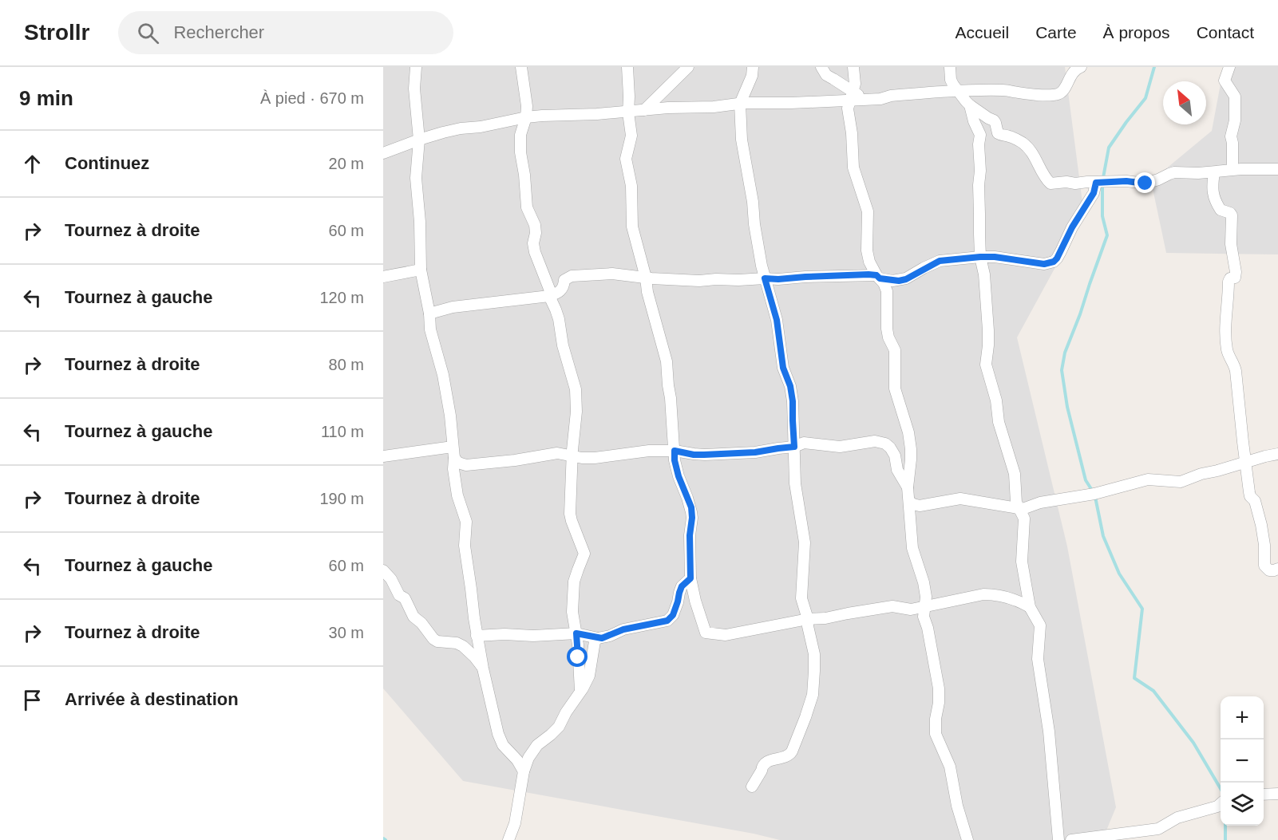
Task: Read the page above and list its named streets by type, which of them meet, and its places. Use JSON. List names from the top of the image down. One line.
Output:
{"north":"top left","page":{"header":"Strollr","search":"Rechercher","nav":["Accueil","Carte","À propos","Contact"],"heading":["9 min","À pied · 670 m"],"list":[["Continuez","20 m"],["Tournez à droite","60 m"],["Tournez à gauche","120 m"],["Tournez à droite","80 m"],["Tournez à gauche","110 m"],["Tournez à droite","190 m"],["Tournez à gauche","60 m"],["Tournez à droite","30 m"],"Arrivée à destination"],"map_buttons":["+","−"]}}
